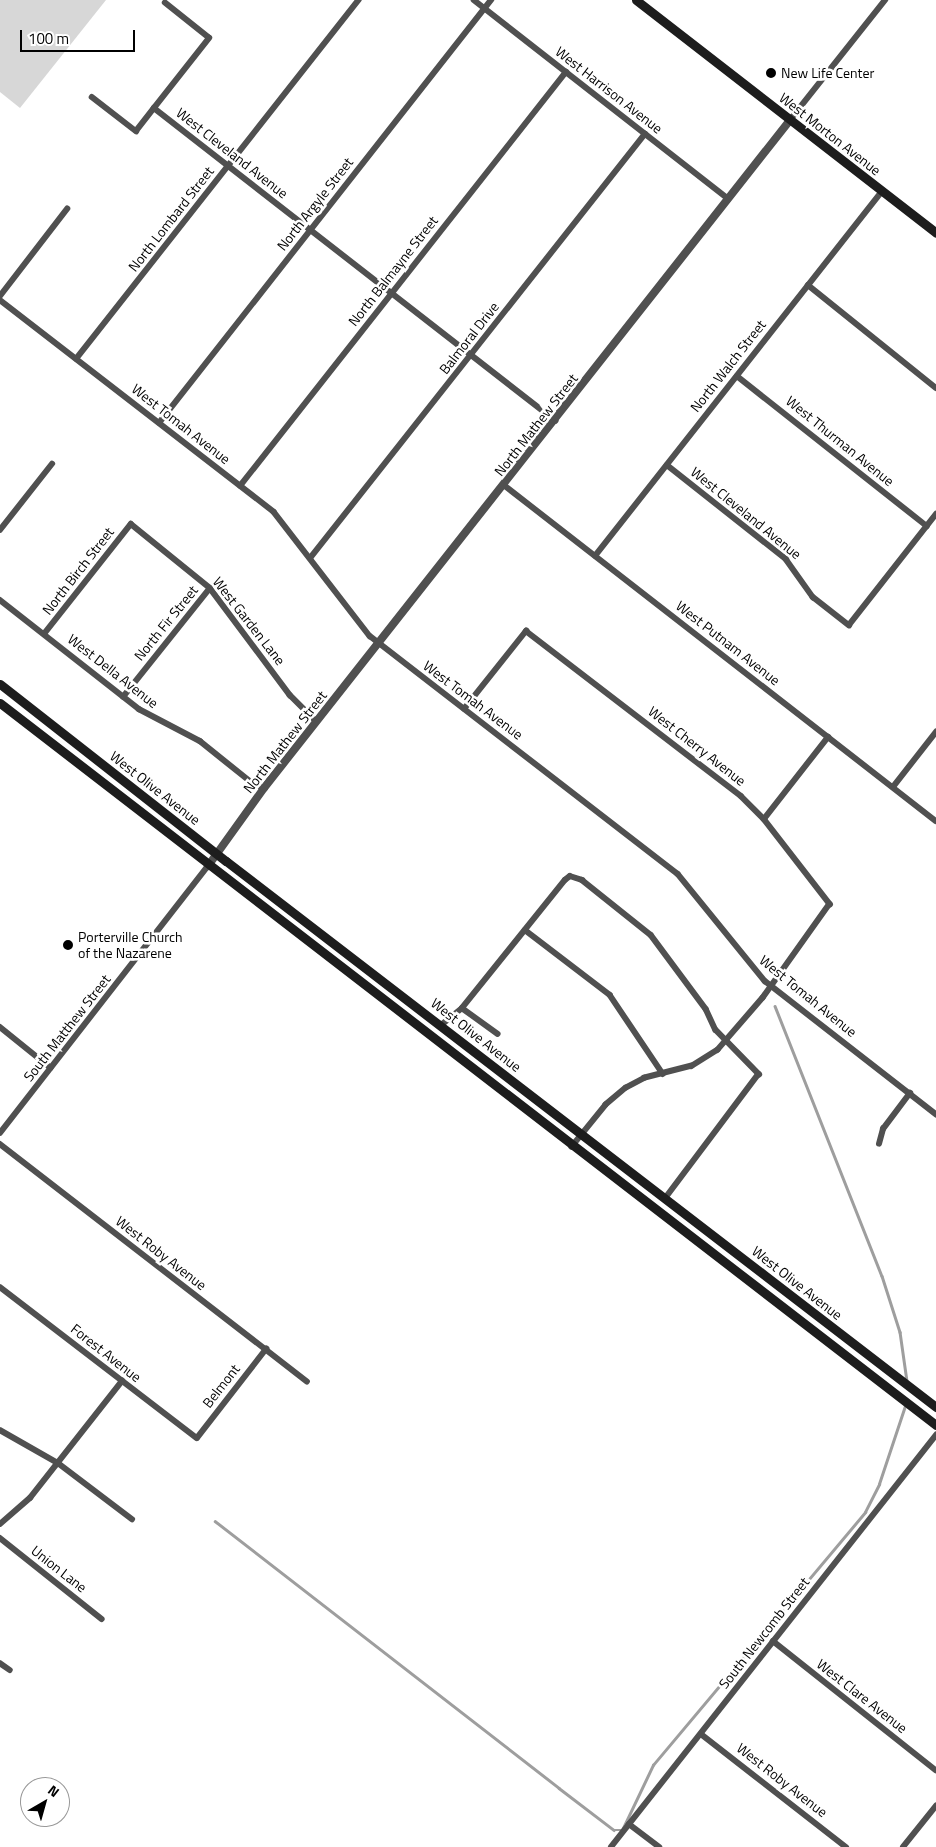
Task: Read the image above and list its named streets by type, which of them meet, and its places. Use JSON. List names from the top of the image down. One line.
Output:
{"streets":{"main road":["West Morton Avenue","West Olive Avenue"],"street":["West Harrison Avenue","West Cleveland Avenue","North Argyle Street","North Lombard Street","North Balmayne Street","Balmoral Drive","North Walch Street","West Tomah Avenue","North Mathew Street","West Thurman Avenue","North Birch Street","West Garden Lane","North Fir Street","West Putnam Avenue","West Della Avenue","West Cherry Avenue","South Matthew Street","West Roby Avenue","Forest Avenue","Belmont","Union Lane","South Newcomb Street","West Clare Avenue"]},"crossings":[["West Harrison Avenue","North Argyle Street"],["West Harrison Avenue","North Balmayne Street"],["West Harrison Avenue","Balmoral Drive"],["West Harrison Avenue","North Mathew Street"],["West Morton Avenue","North Walch Street"],["West Morton Avenue","North Mathew Street"],["West Cleveland Avenue","North Argyle Street"],["West Cleveland Avenue","North Lombard Street"],["West Cleveland Avenue","North Balmayne Street"],["West Cleveland Avenue","Balmoral Drive"],["West Cleveland Avenue","North Walch Street"],["West Cleveland Avenue","North Mathew Street"],["West Cleveland Avenue","West Thurman Avenue"],["North Argyle Street","West Tomah Avenue"],["North Lombard Street","West Tomah Avenue"],["North Balmayne Street","West Tomah Avenue"],["Balmoral Drive","West Tomah Avenue"],["North Walch Street","West Thurman Avenue"],["North Walch Street","West Putnam Avenue"],["West Tomah Avenue","North Mathew Street"],["West Tomah Avenue","West Cherry Avenue"],["North Mathew Street","West Garden Lane"],["North Mathew Street","West Putnam Avenue"],["North Mathew Street","West Della Avenue"],["North Mathew Street","West Olive Avenue"],["North Mathew Street","South Matthew Street"],["North Birch Street","West Garden Lane"],["North Birch Street","West Della Avenue"],["West Garden Lane","North Fir Street"],["North Fir Street","West Della Avenue"],["West Olive Avenue","South Matthew Street"],["West Roby Avenue","Belmont"],["West Roby Avenue","South Newcomb Street"],["Forest Avenue","Belmont"],["South Newcomb Street","West Clare Avenue"]],"places":["New Life Center","Porterville Church of the Nazarene"],"scale_bar":"100 m","north":"top right"}
